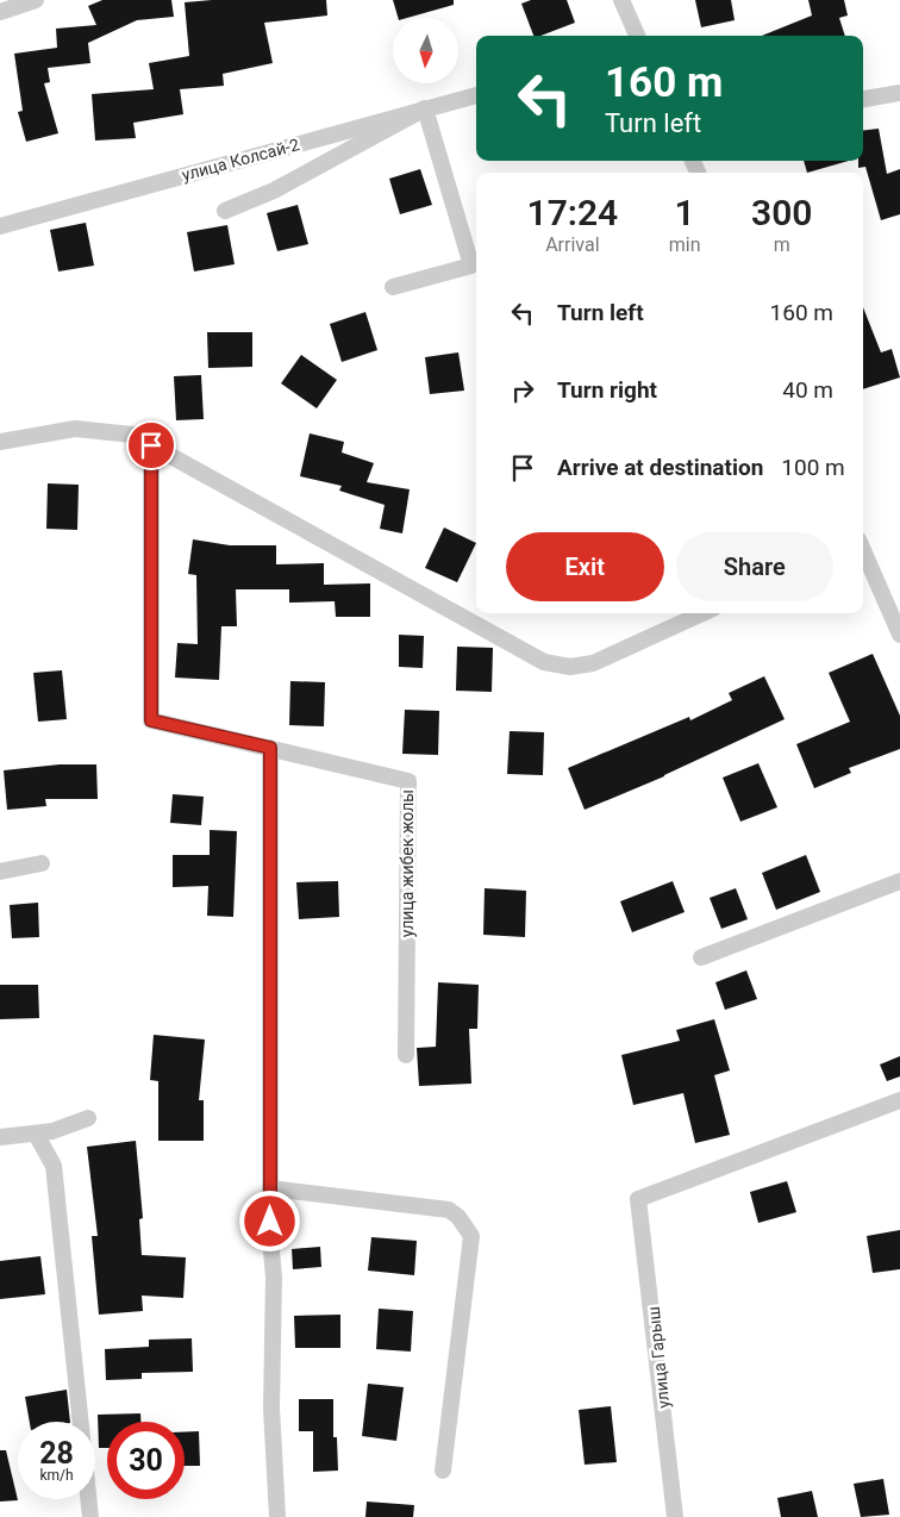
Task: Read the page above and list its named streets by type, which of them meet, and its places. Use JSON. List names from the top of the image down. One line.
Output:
{"streets":{"street":["улица Колсай-2","улица жибек жолы","улица Гарыш"]},"north":"bottom","page":{"turn":["160 m","Turn left"],"eta":["17:24","Arrival","1","min","300","m"],"list":[{"name":"Turn left","value":"160 m"},{"name":"Turn right","value":"40 m"},{"name":"Arrive at destination","value":"100 m"}],"buttons":["Exit","Share"],"speed":"28 km/h","limit":"30"}}
